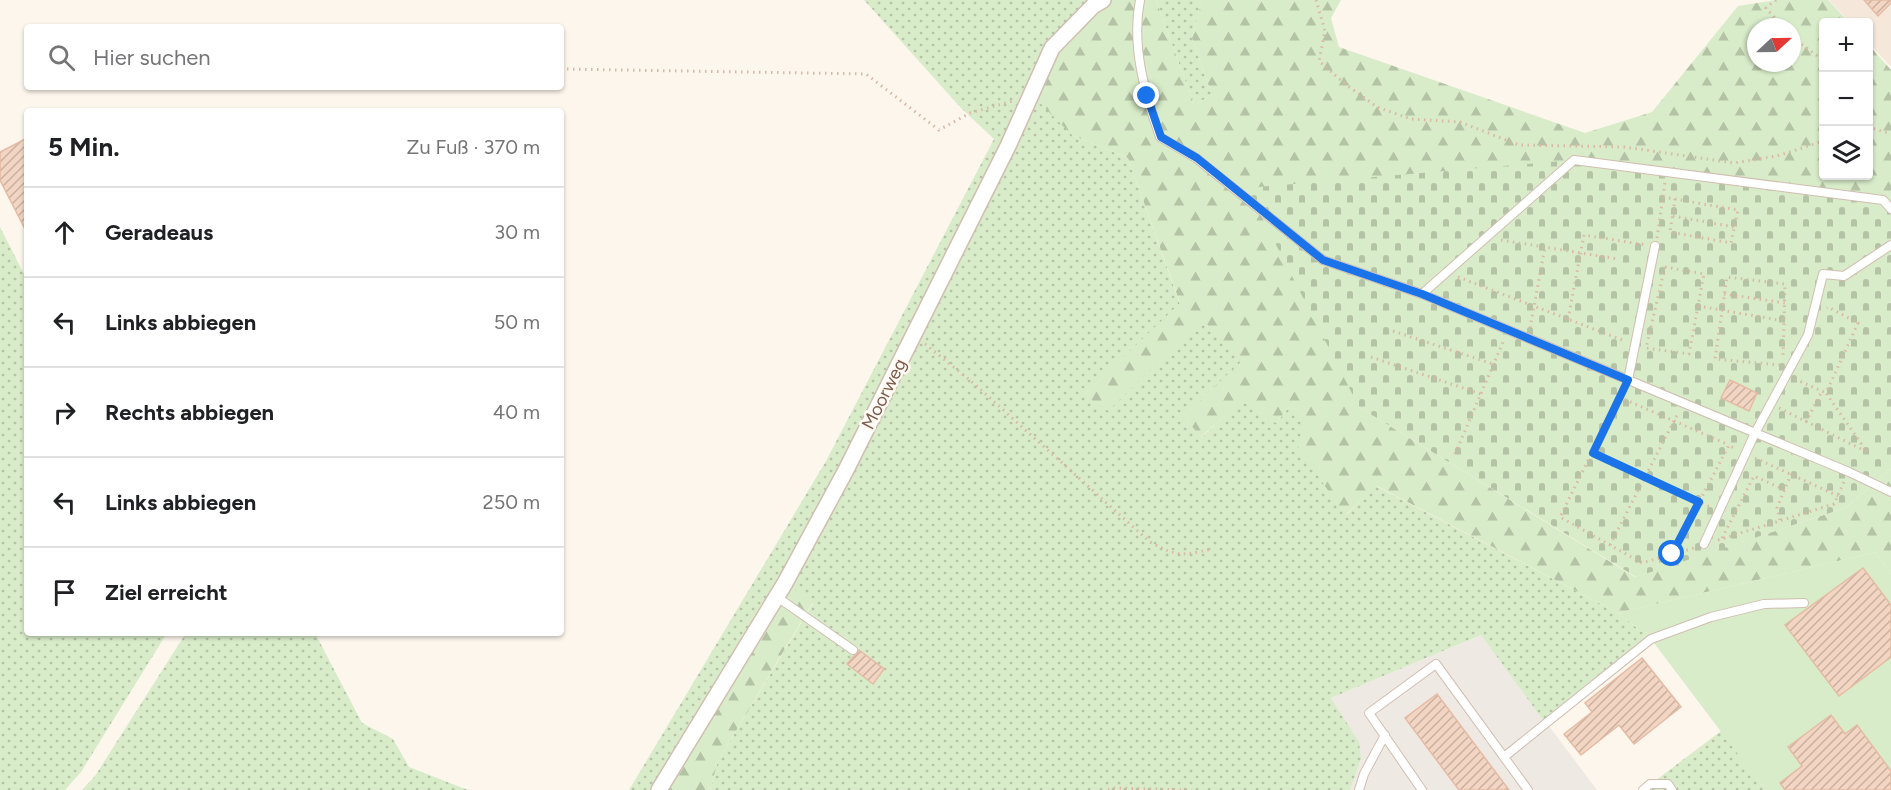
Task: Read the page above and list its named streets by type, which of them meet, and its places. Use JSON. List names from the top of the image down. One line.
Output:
{"streets":{"street":["Moorweg"]},"north":"right","page":{"map_buttons":["+","−"],"search":"Hier suchen","heading":["5 Min.","Zu Fuß · 370 m"],"list":[["Geradeaus","30 m"],["Links abbiegen","50 m"],["Rechts abbiegen","40 m"],["Links abbiegen","250 m"],"Ziel erreicht"]}}
